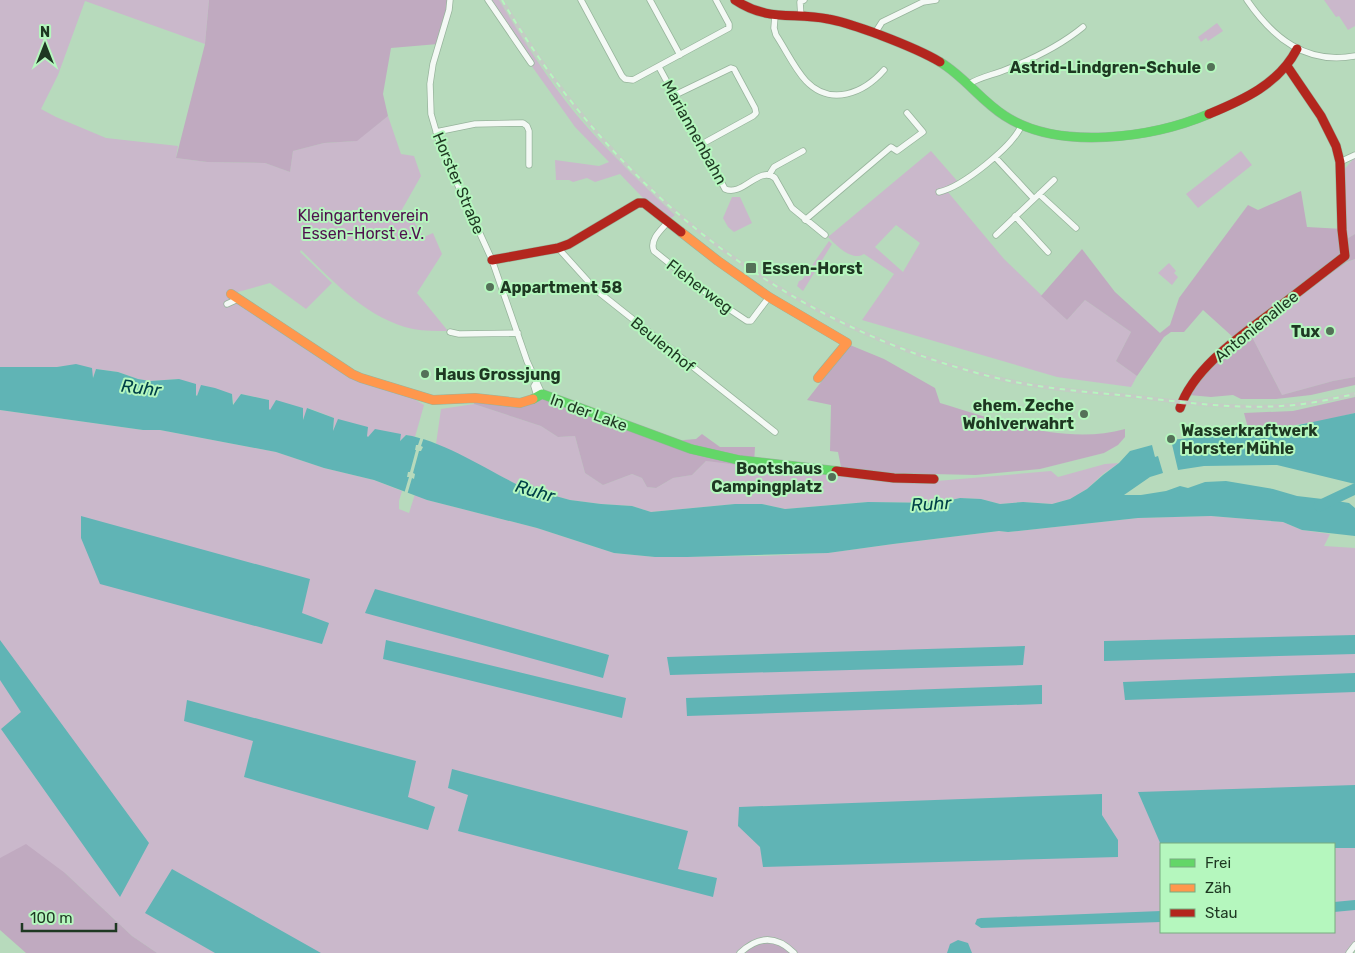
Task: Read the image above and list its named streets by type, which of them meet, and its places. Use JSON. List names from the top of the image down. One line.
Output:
{"streets":{"street":["Mariannenbahn","Horster Straße","Fleherweg","Antonienallee","Beulenhof","In der Lake"]},"crossings":[["Horster Straße","In der Lake"],["Fleherweg","Beulenhof"]],"water":["Ruhr"],"parks":["Kleingartenverein Essen-Horst e.V."],"places":{"other":["Astrid-Lindgren-Schule","Appartment 58","Tux","Haus Grossjung","ehem. Zeche Wohlverwahrt","Wasserkraftwerk Horster Mühle","Bootshaus Campingplatz"],"transit":["Essen-Horst"]},"legend":["Frei","Zäh","Stau"],"scale_bar":"100 m","north":"top"}
